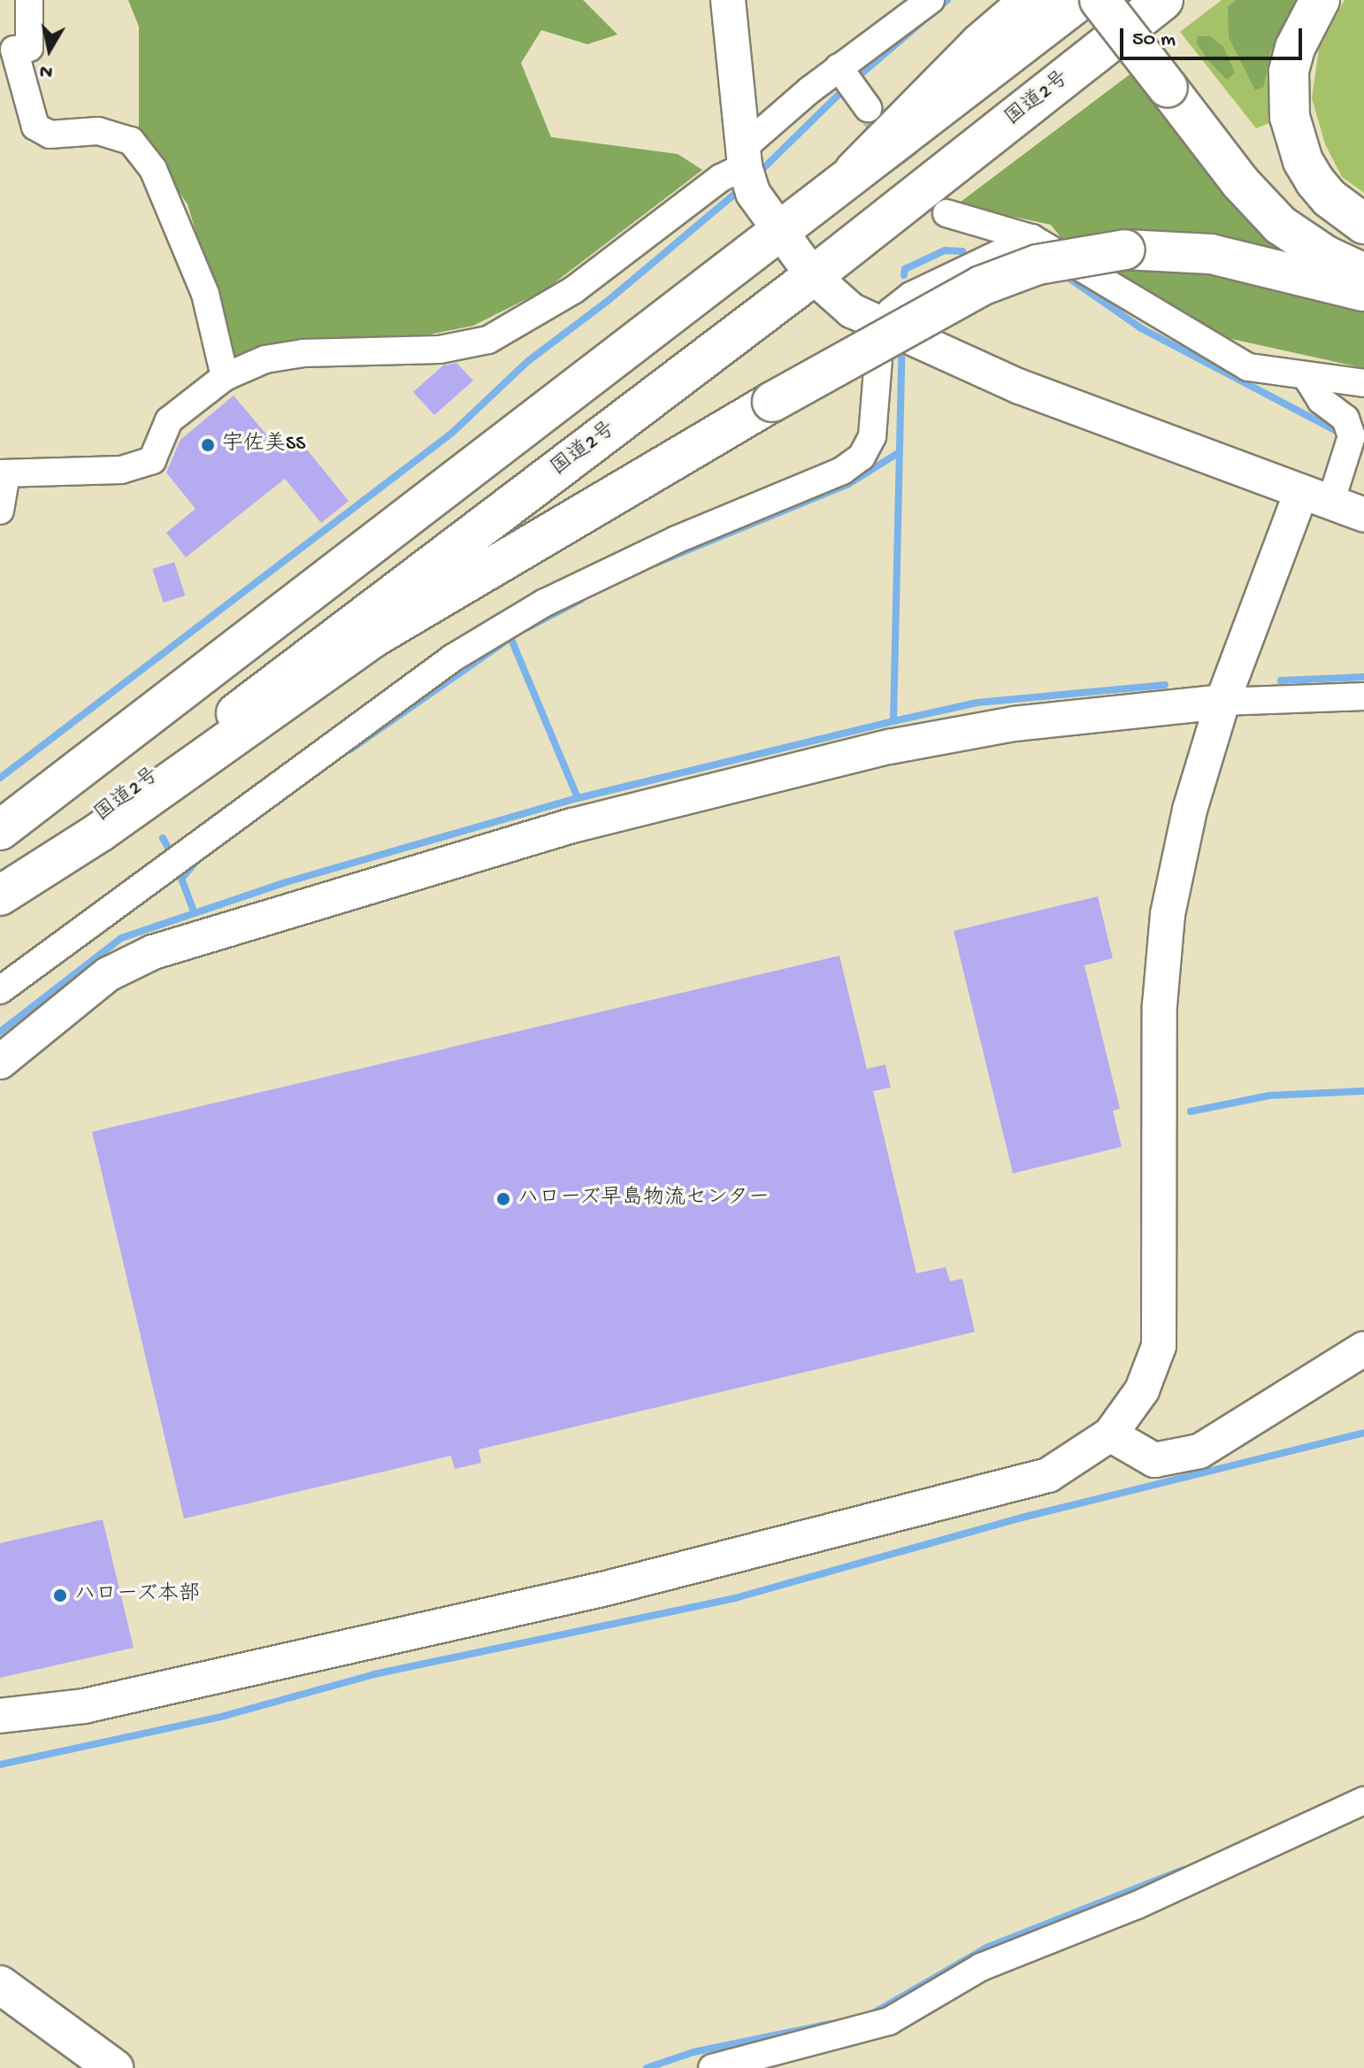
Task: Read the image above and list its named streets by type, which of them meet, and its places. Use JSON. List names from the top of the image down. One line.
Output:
{"streets":{"highway":["国道2号"]},"places":["宇佐美SS","ハローズ早島物流センター","ハローズ本部"],"scale_bar":"50 m","north":"bottom"}
